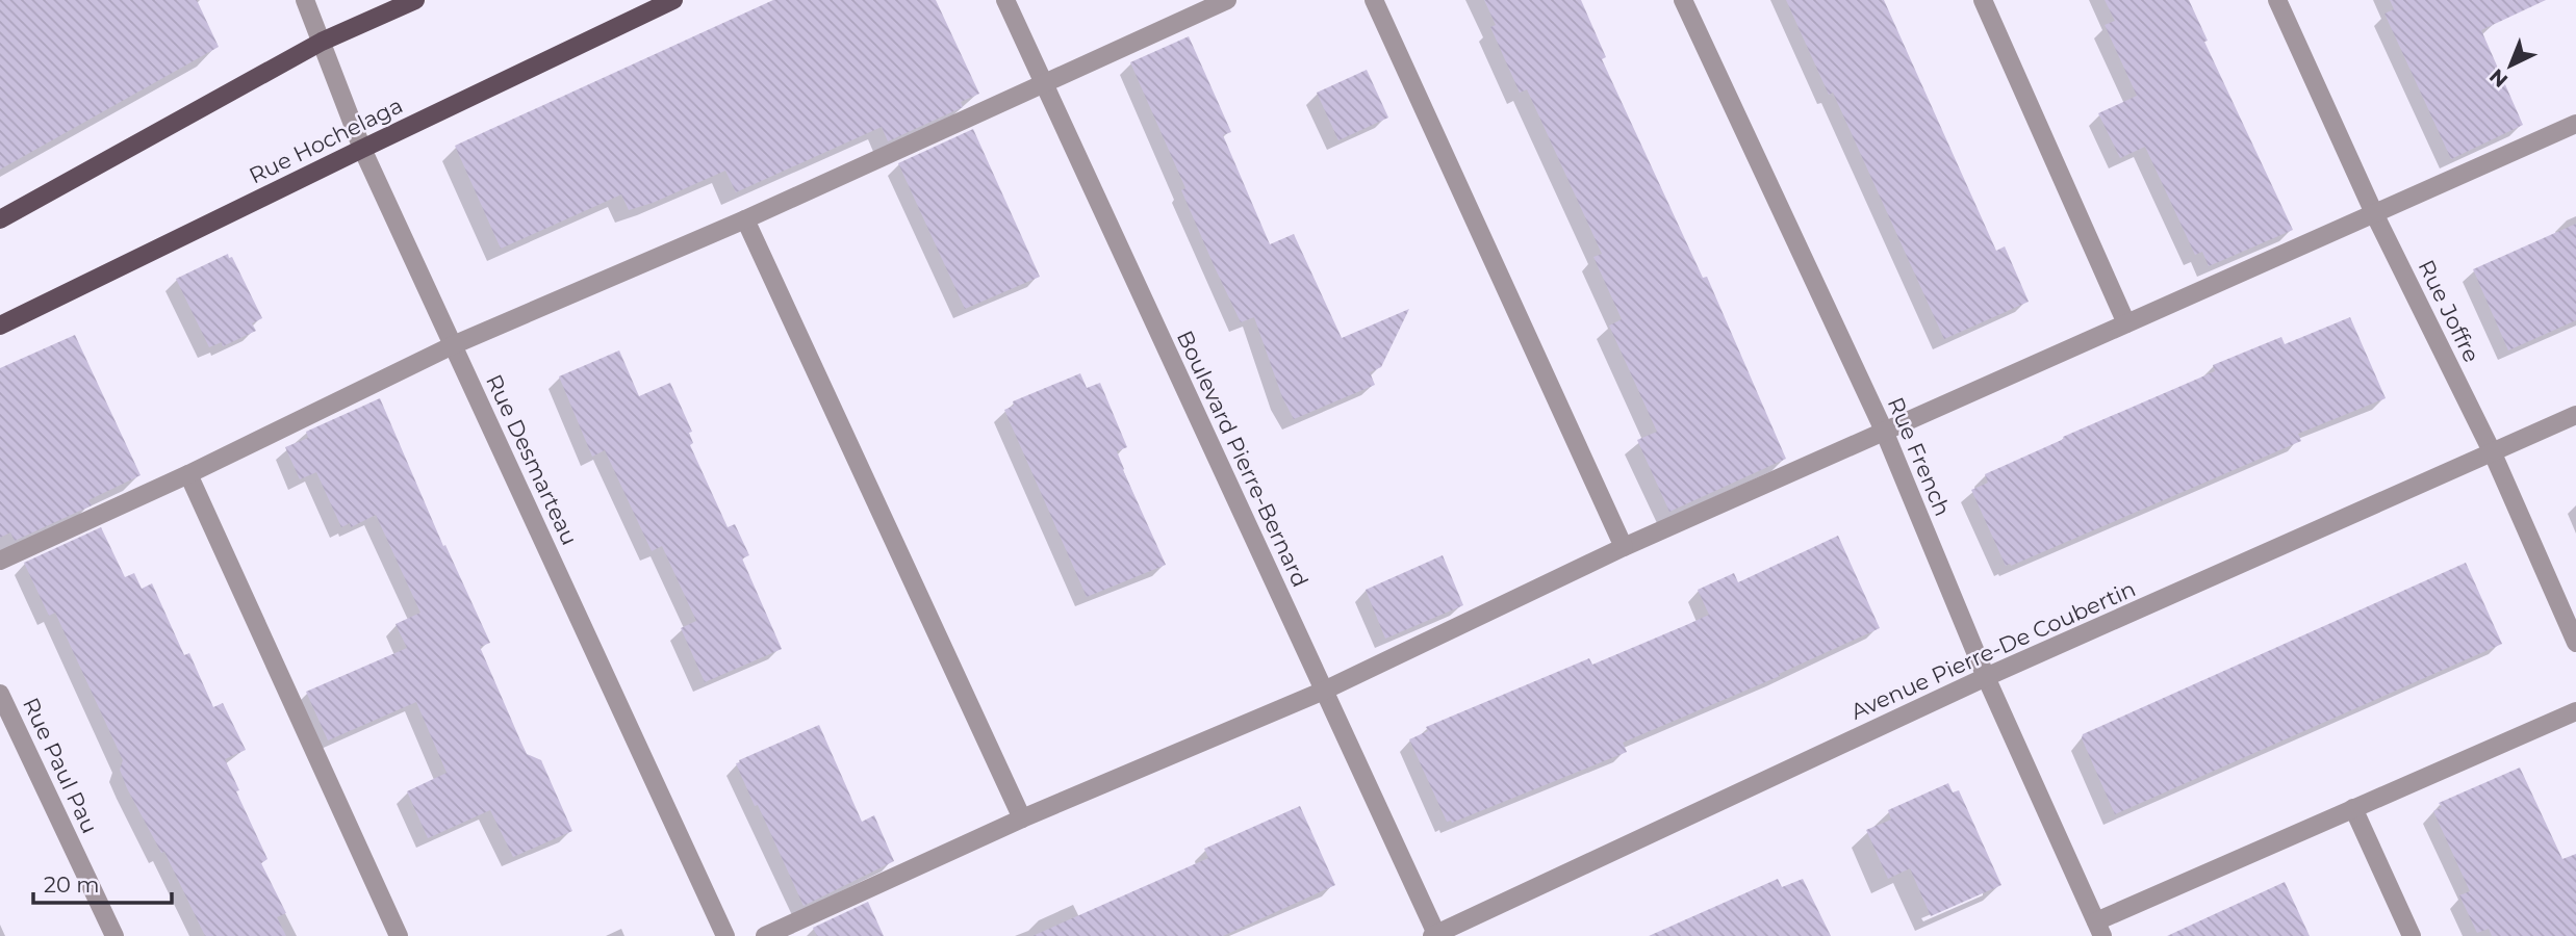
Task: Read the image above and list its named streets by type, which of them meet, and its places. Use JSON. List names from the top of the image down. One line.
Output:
{"streets":{"main road":["Rue Hochelaga"],"street":["Rue Joffre","Rue French","Boulevard Pierre-Bernard","Rue Desmarteau","Avenue Pierre-De Coubertin","Rue Paul Pau"]},"crossings":[["Rue Hochelaga","Rue Desmarteau"],["Rue Joffre","Avenue Pierre-De Coubertin"],["Rue French","Avenue Pierre-De Coubertin"],["Boulevard Pierre-Bernard","Avenue Pierre-De Coubertin"]],"scale_bar":"20 m","north":"bottom left"}
